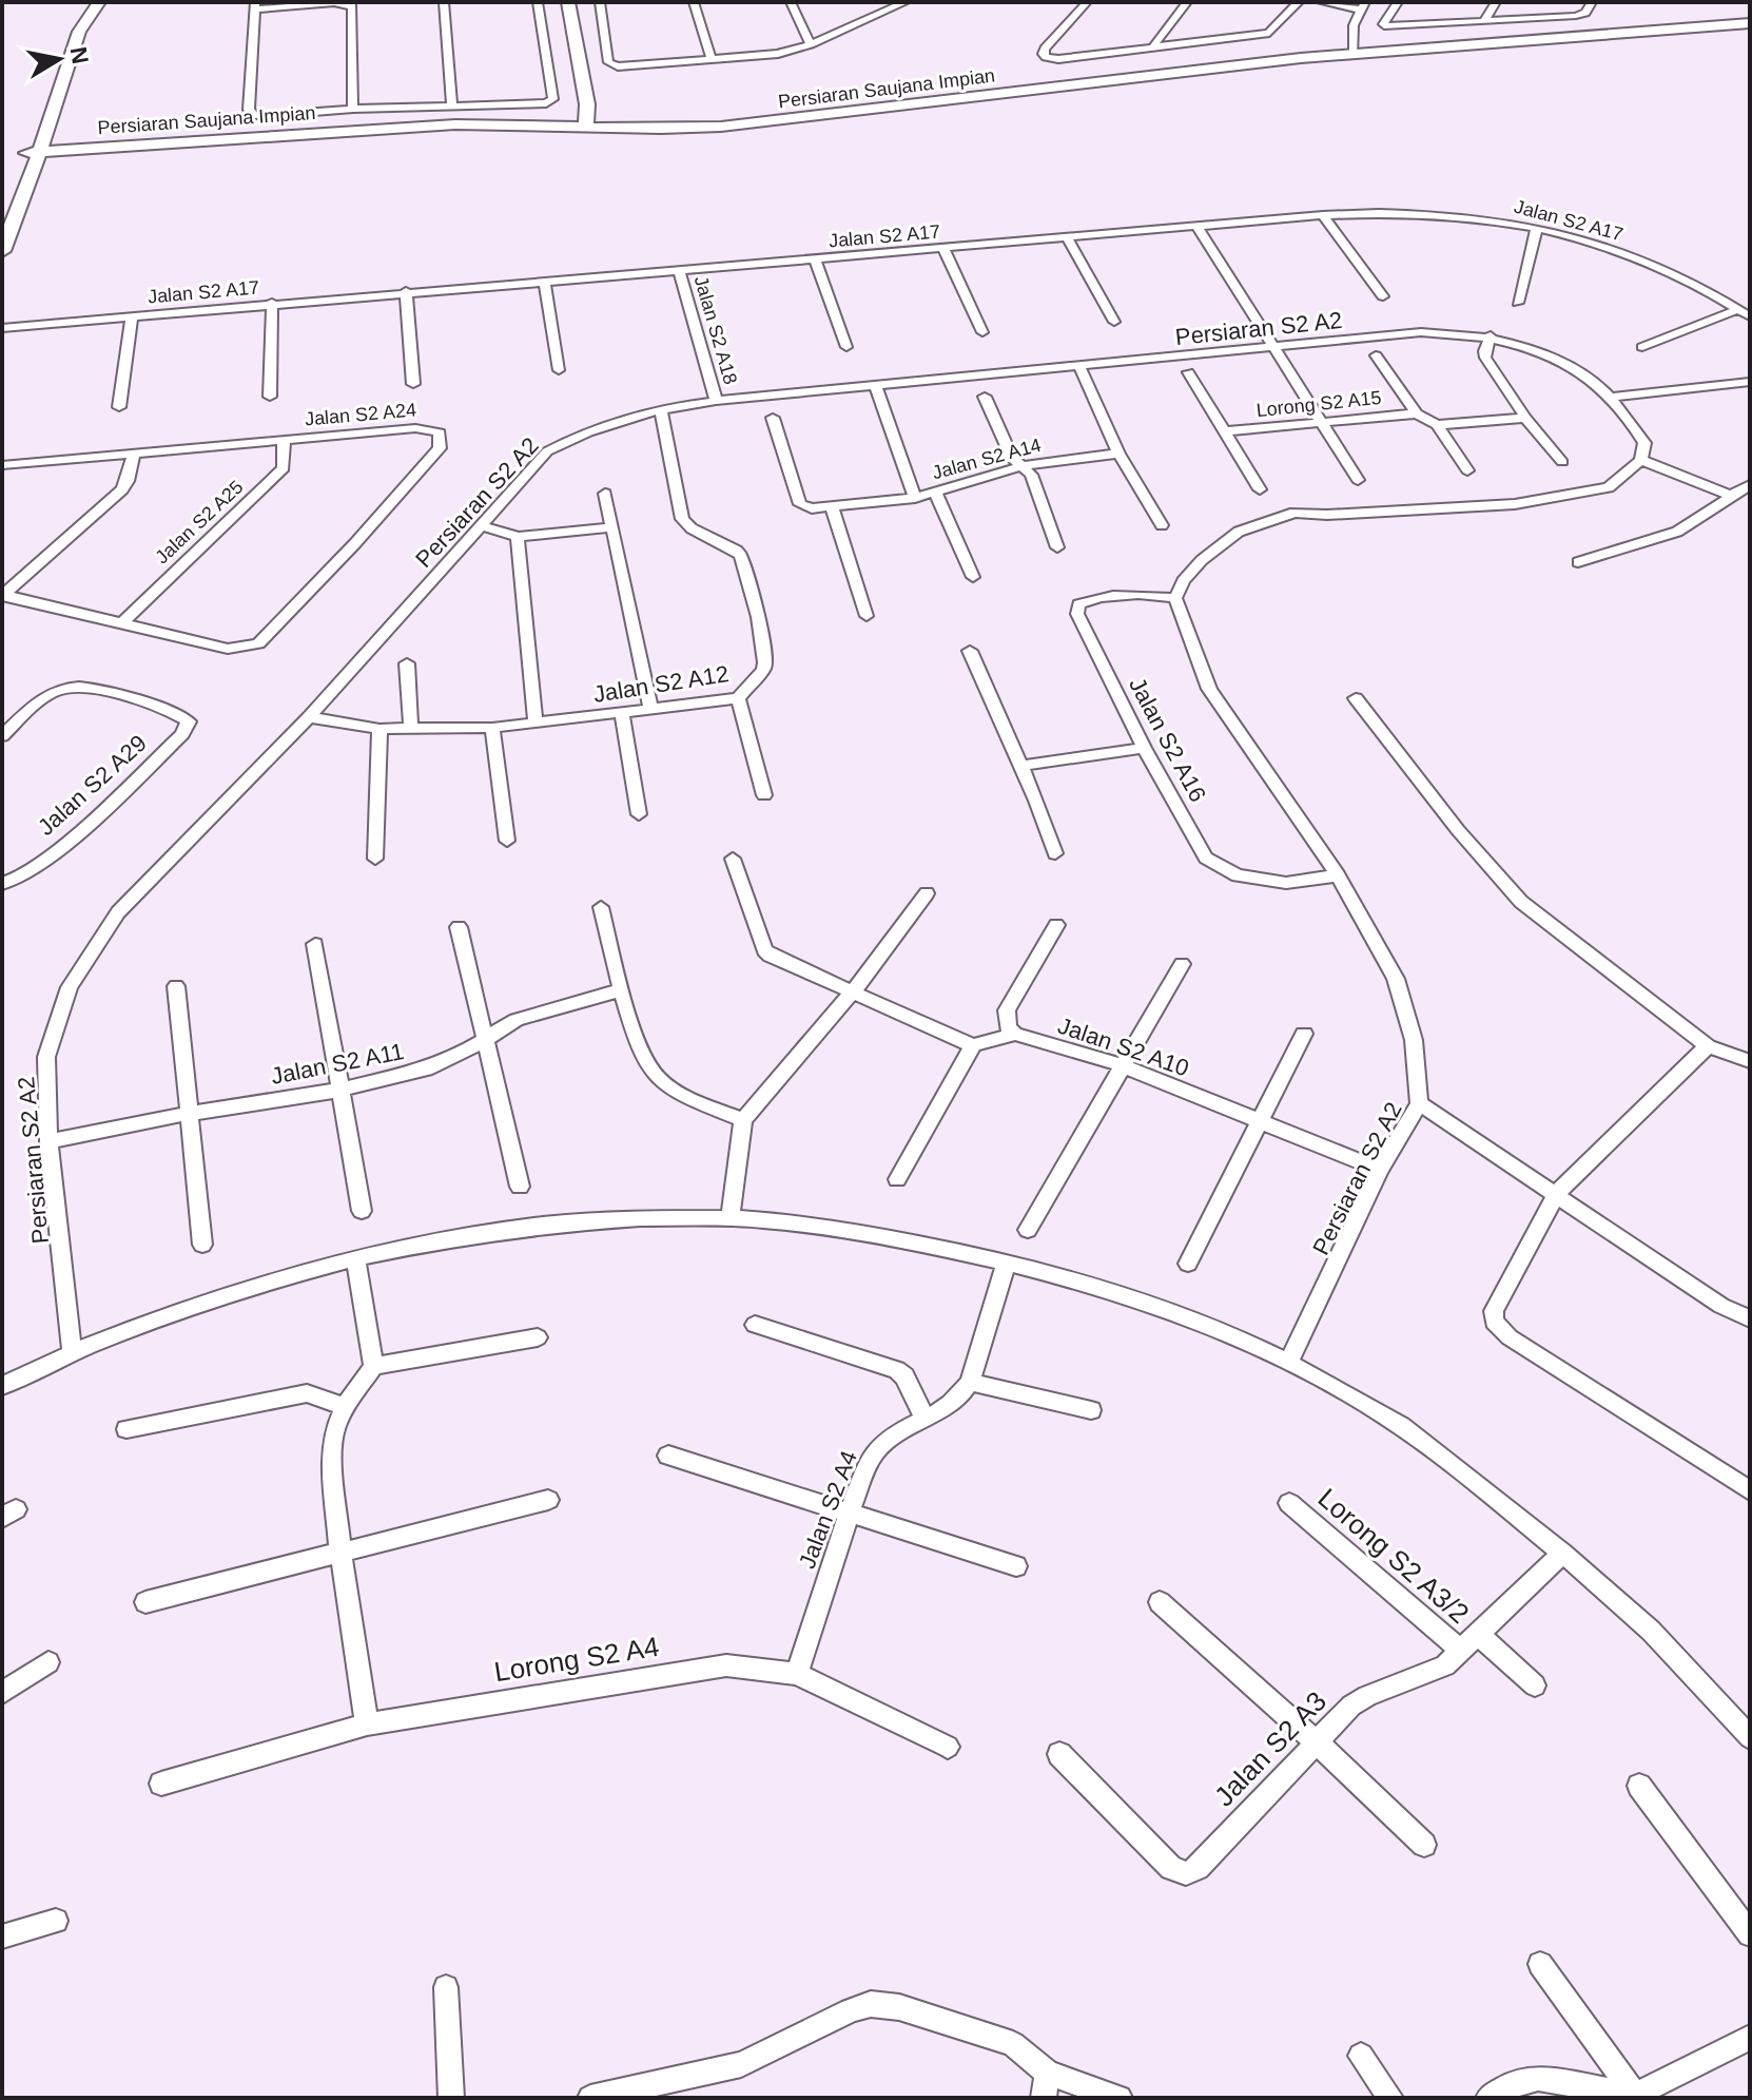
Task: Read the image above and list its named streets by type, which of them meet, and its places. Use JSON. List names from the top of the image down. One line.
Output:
{"streets":{"street":["Persiaran Saujana Impian","Jalan S2 A17","Persiaran S2 A2","Jalan S2 A18","Lorong S2 A15","Jalan S2 A24","Jalan S2 A14","Jalan S2 A25","Jalan S2 A12","Jalan S2 A16","Jalan S2 A29","Jalan S2 A10","Jalan S2 A11","Jalan S2 A4","Lorong S2 A3/2","Lorong S2 A4","Jalan S2 A3"]},"crossings":[["Jalan S2 A17","Jalan S2 A18"],["Persiaran S2 A2","Jalan S2 A18"],["Persiaran S2 A2","Jalan S2 A14"],["Persiaran S2 A2","Jalan S2 A12"],["Persiaran S2 A2","Jalan S2 A16"],["Persiaran S2 A2","Jalan S2 A10"],["Persiaran S2 A2","Jalan S2 A11"],["Jalan S2 A24","Jalan S2 A25"],["Jalan S2 A4","Lorong S2 A4"],["Lorong S2 A3/2","Jalan S2 A3"]],"north":"right"}
